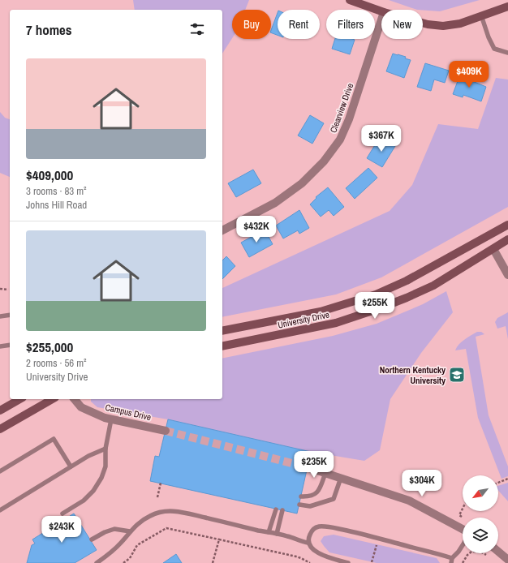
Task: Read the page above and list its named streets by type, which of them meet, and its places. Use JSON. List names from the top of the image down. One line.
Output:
{"streets":{"street":["Clearview Drive","University Drive","Campus Drive"]},"places":{"school or university":["Northern Kentucky University"]},"north":"bottom left","page":{"chip":["Buy","Rent","Filters","New"],"heading":"7 homes","list":[{"name":"$409,000","note":"3 rooms · 83 m² · Johns Hill Road"},{"name":"$255,000","note":"2 rooms · 56 m² · University Drive"}],"price":["$409K","$367K","$432K","$255K","$235K","$304K","$243K"]}}
